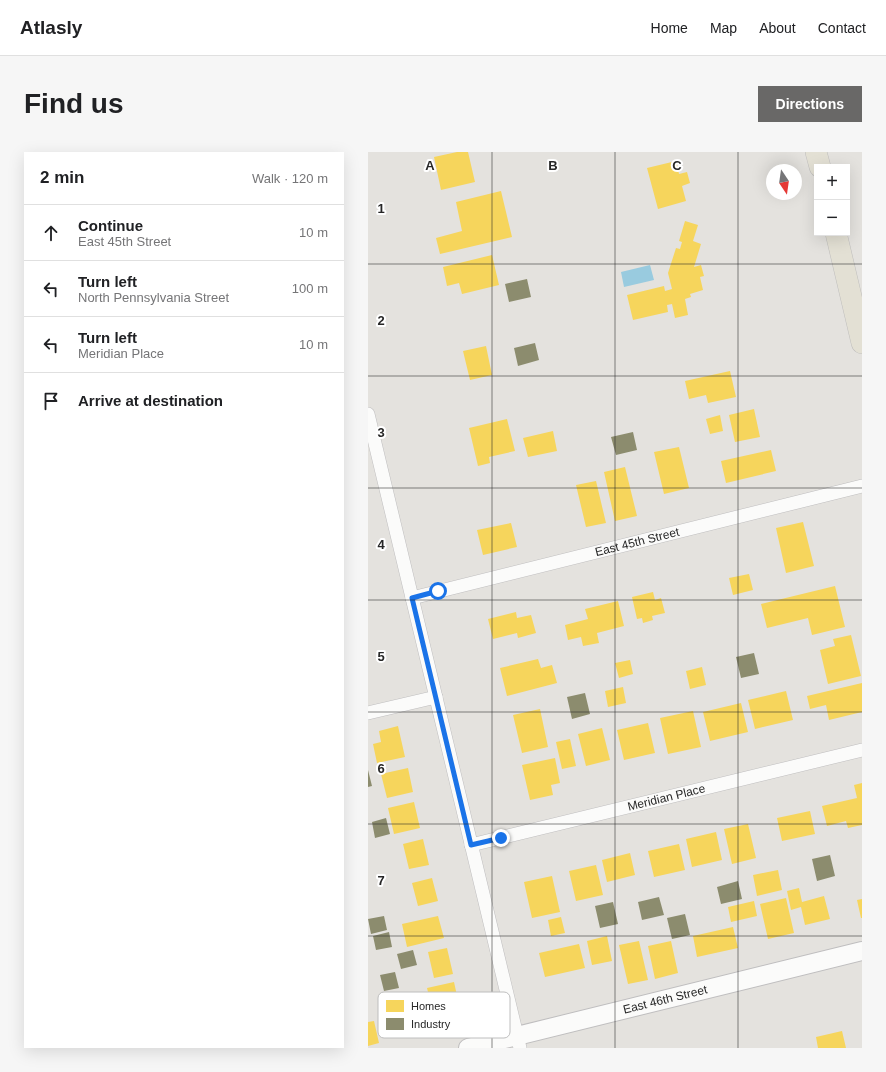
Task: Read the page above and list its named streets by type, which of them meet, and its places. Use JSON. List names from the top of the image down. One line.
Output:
{"streets":{"main road":["East 46th Street"],"street":["East 45th Street","Meridian Place"]},"legend":["Homes","Industry"],"north":"bottom","page":{"header":"Atlasly","nav":["Home","Map","About","Contact"],"buttons":"Directions","title":"Find us","heading":["2 min","Walk · 120 m"],"map_buttons":["+","−"],"list":[["Continue","East 45th Street","10 m"],["Turn left","North Pennsylvania Street","100 m"],["Turn left","Meridian Place","10 m"],"Arrive at destination"]},"grid":{"columns":["A","B","C"],"rows":["1","2","3","4","5","6","7"]}}
